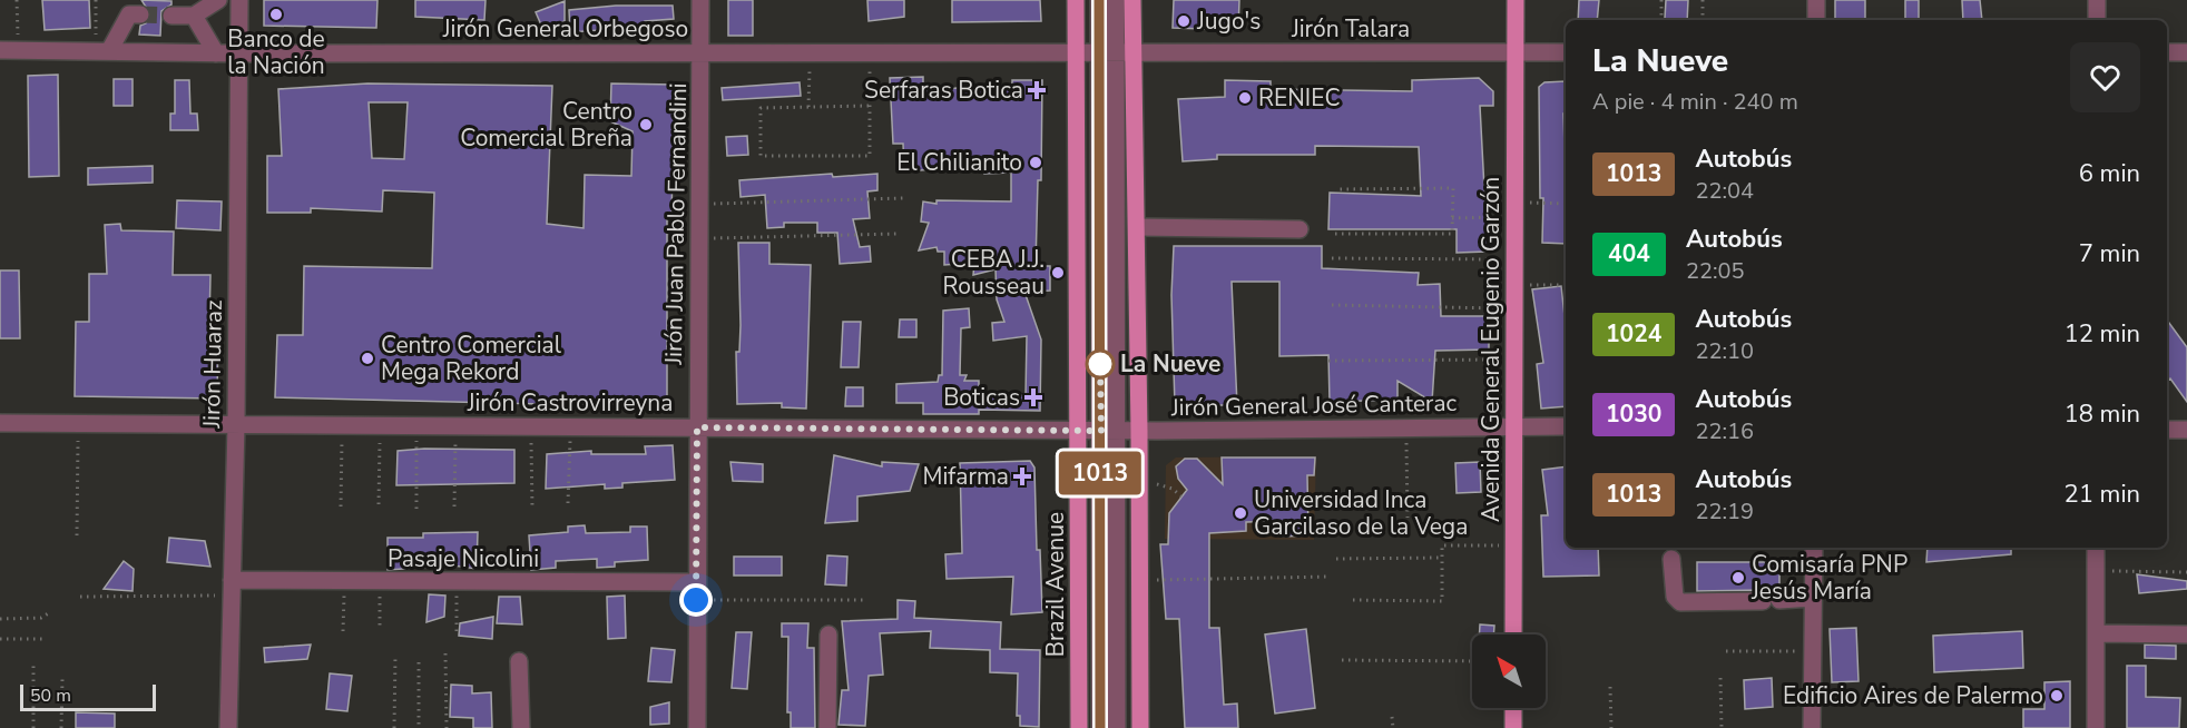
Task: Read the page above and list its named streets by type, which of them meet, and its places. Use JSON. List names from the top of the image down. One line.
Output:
{"streets":{"main road":["Avenida General Eugenio Garzón","Brazil Avenue"],"street":["Jirón General Orbegoso","Jirón Talara","Jirón Juan Pablo Fernandini","Jirón Huaraz","Jirón Castrovirreyna","Jirón General José Canterac","Pasaje Nicolini"]},"crossings":[["Jirón General Orbegoso","Jirón Talara"],["Jirón General Orbegoso","Jirón Juan Pablo Fernandini"],["Jirón General Orbegoso","Jirón Huaraz"],["Jirón General Orbegoso","Brazil Avenue"],["Jirón Talara","Avenida General Eugenio Garzón"],["Jirón Talara","Brazil Avenue"],["Jirón Juan Pablo Fernandini","Jirón Castrovirreyna"],["Jirón Juan Pablo Fernandini","Pasaje Nicolini"],["Avenida General Eugenio Garzón","Jirón General José Canterac"],["Jirón Huaraz","Jirón Castrovirreyna"],["Jirón Huaraz","Pasaje Nicolini"],["Jirón Castrovirreyna","Jirón General José Canterac"],["Jirón Castrovirreyna","Brazil Avenue"],["Jirón General José Canterac","Brazil Avenue"]],"places":{"other":["Banco de la Nación","Jugo's","RENIEC","Centro Comercial Breña","El Chilianito","CEBA J.J. Rousseau","Centro Comercial Mega Rekord","La Nueve","Universidad Inca Garcilaso de la Vega","Comisaría PNP Jesús María","Edificio Aires de Palermo"],"health":["Serfaras Botica","Boticas","Mifarma"]},"lines":["bus line 1013"],"scale_bar":"50 m","north":"top left","page":{"on_map":"1013","heading":["La Nueve","A pie · 4 min · 240 m"],"list":[{"mark":"1013","name":"Autobús","note":"22:04","value":"6 min"},{"mark":"404","name":"Autobús","note":"22:05","value":"7 min"},{"mark":"1024","name":"Autobús","note":"22:10","value":"12 min"},{"mark":"1030","name":"Autobús","note":"22:16","value":"18 min"},{"mark":"1013","name":"Autobús","note":"22:19","value":"21 min"}],"scale":"50 m"}}
